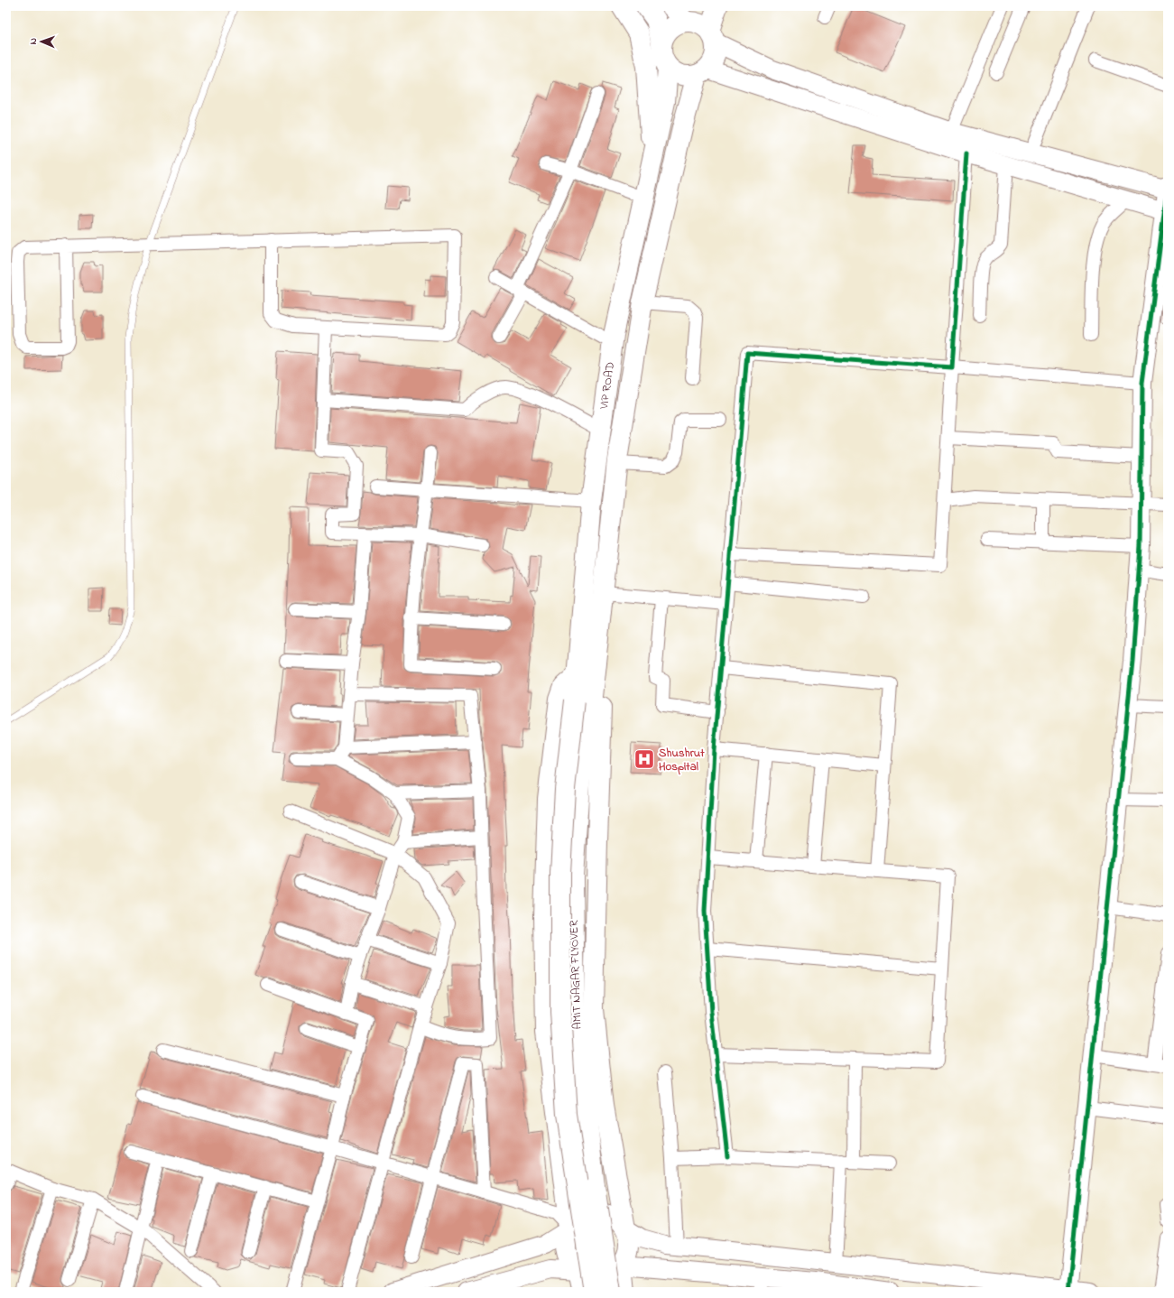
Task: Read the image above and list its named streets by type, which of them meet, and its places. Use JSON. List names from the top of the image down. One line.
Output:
{"streets":{"main road":["VIP ROAD","AMIT NAGAR FLYOVER"]},"crossings":[["VIP ROAD","AMIT NAGAR FLYOVER"]],"places":{"hospital":["Shushrut Hospital"]},"north":"left"}
